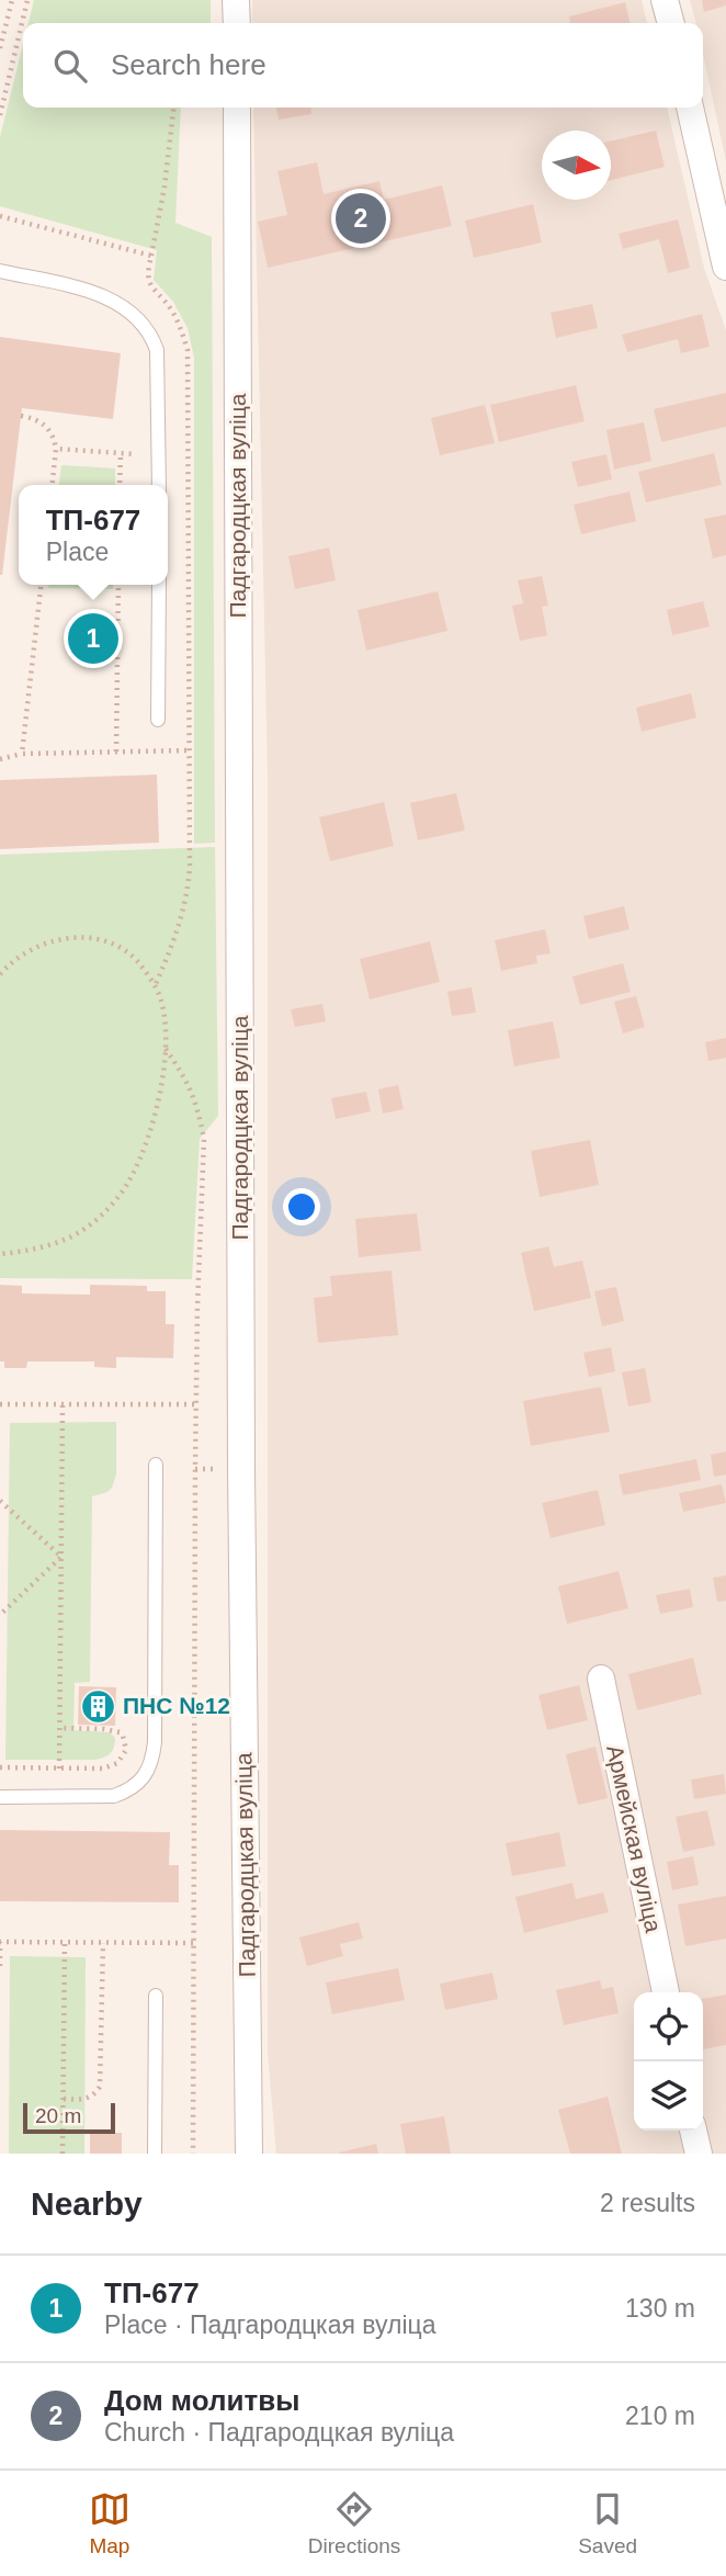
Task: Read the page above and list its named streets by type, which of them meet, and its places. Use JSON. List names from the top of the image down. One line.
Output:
{"streets":{"street":["Падгародцкая вуліца","Армейская вуліца"]},"places":{"building":["ПНС №12"]},"scale_bar":"20 m","north":"right","page":{"search":"Search here","pins":["2","1"],"popup":["ТП-677","Place"],"scale":"20 m","heading":["Nearby","2 results"],"list":[{"mark":"1","name":"ТП-677","note":"Place · Падгародцкая вуліца","value":"130 m"},{"mark":"2","name":"Дом молитвы","note":"Church · Падгародцкая вуліца","value":"210 m"}],"nav":["Map","Directions","Saved"]}}
